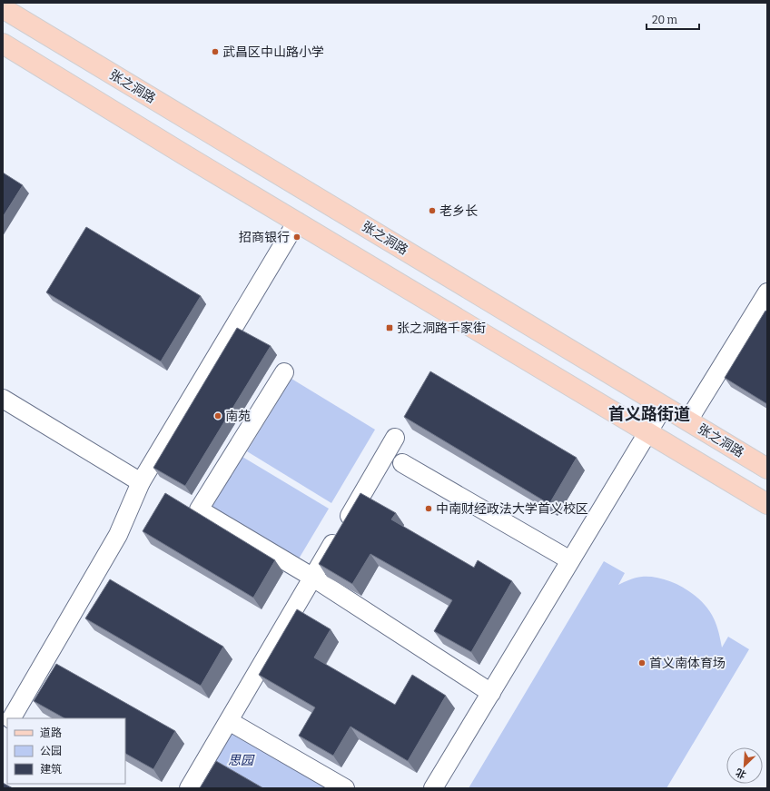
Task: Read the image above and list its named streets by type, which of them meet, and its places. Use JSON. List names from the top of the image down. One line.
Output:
{"streets":{"main road":["张之洞路"]},"districts":["首义路街道"],"parks":["思园"],"places":{"other":["武昌区中山路小学","老乡长","招商银行","南苑","中南财经政法大学首义校区","首义南体育场"],"transit":["张之洞路千家街"]},"legend":["道路","公园","建筑"],"scale_bar":"20 m","north":"bottom left"}
